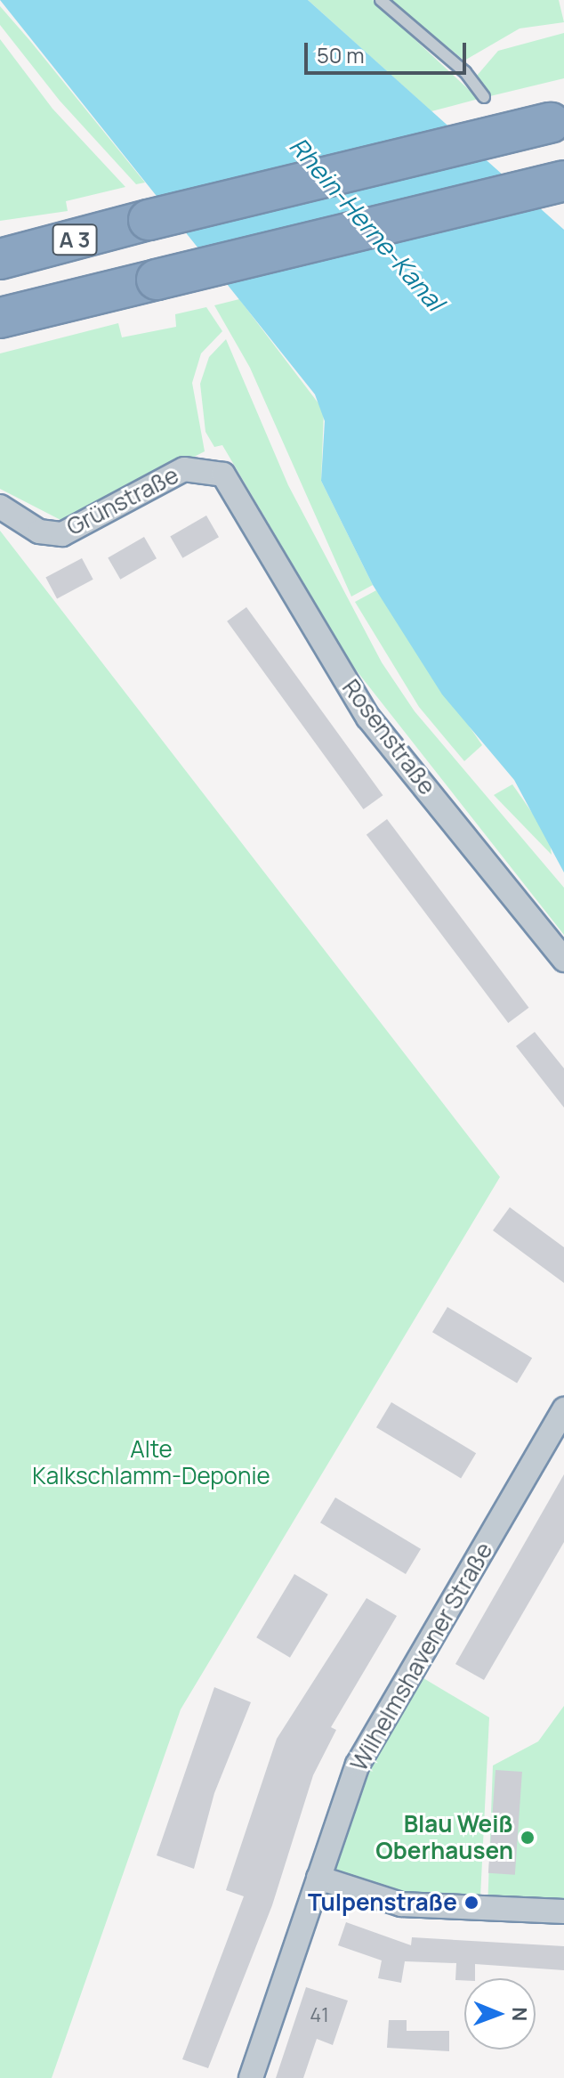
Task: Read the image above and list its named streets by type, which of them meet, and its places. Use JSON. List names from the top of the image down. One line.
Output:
{"streets":{"highway":["A 3"],"street":["Grünstraße","Rosenstraße","Wilhelmshavener Straße"]},"crossings":[["Grünstraße","Rosenstraße"]],"water":["Rhein-Herne-Kanal"],"parks":["Alte Kalkschlamm-Deponie"],"places":["Blau Weiß Oberhausen","Tulpenstraße"],"house_numbers":["41"],"scale_bar":"50 m","north":"right"}
